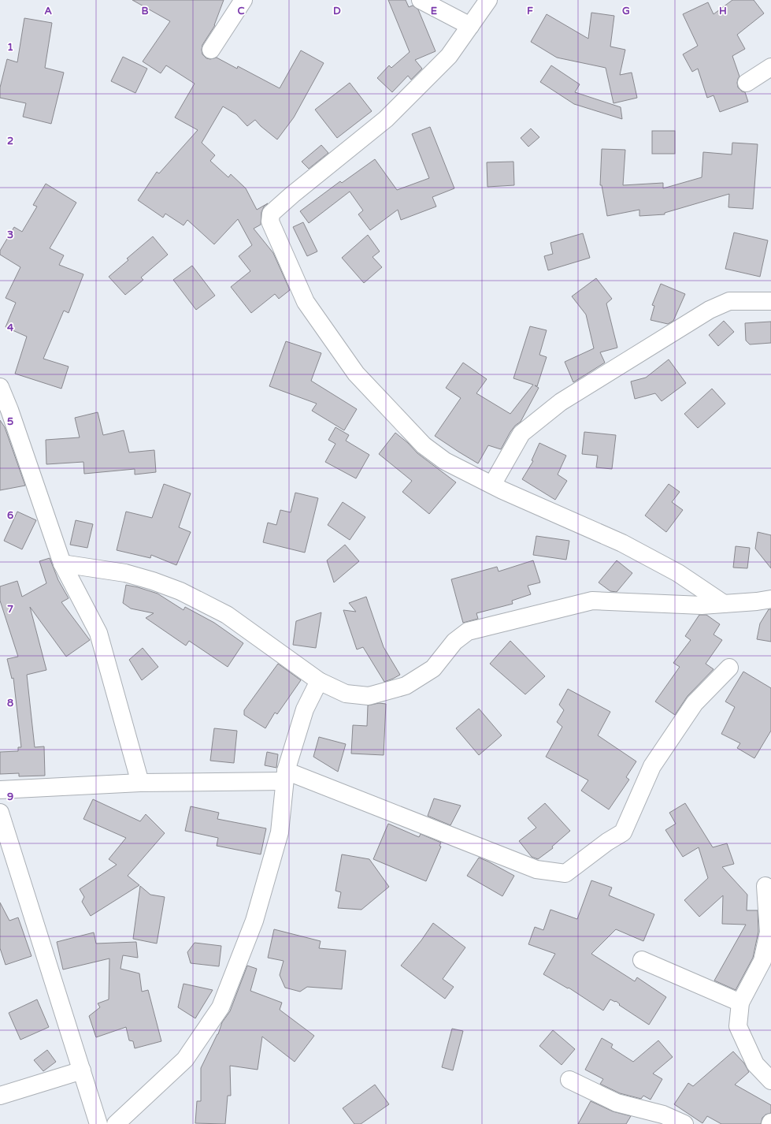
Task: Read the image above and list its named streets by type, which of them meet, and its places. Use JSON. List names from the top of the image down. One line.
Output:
{"grid":{"columns":["A","B","C","D","E","F","G","H"],"rows":["1","2","3","4","5","6","7","8","9"]}}
